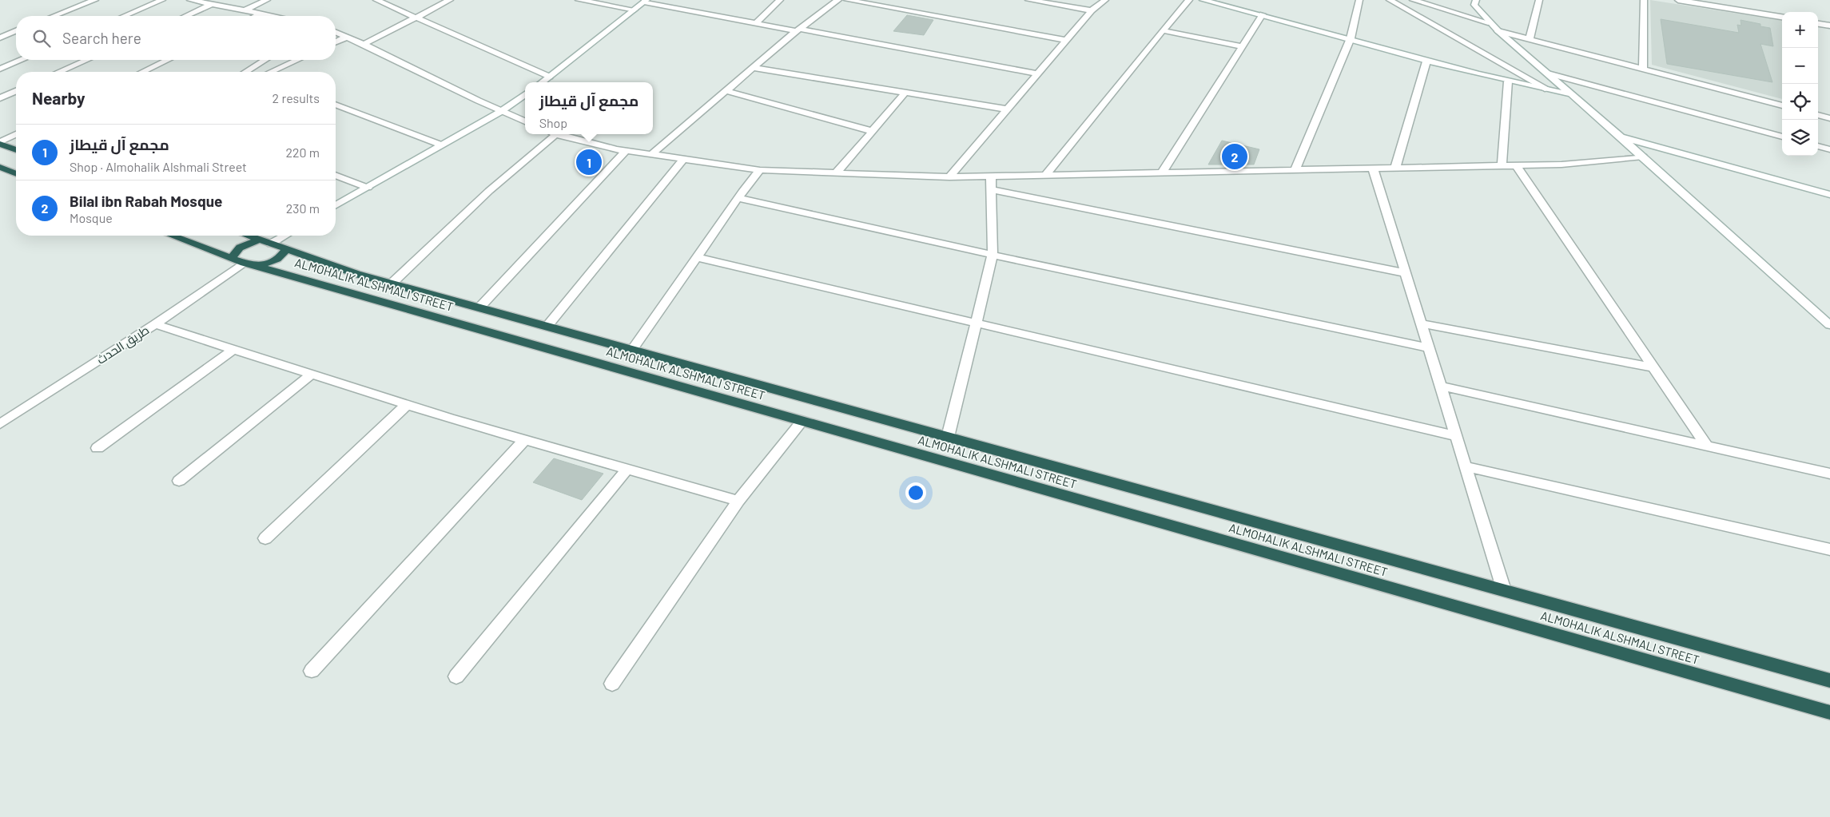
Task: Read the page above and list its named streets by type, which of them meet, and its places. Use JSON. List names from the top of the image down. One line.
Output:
{"streets":{"highway":["ALMOHALIK ALSHMALI STREET"],"street":["طريق الحدث"]},"crossings":[["ALMOHALIK ALSHMALI STREET","طريق الحدث"]],"page":{"map_buttons":["+","−"],"search":"Search here","heading":["Nearby","2 results"],"popup":["مجمع آل قيطاز","Shop"],"list":[{"mark":"1","name":"مجمع آل قيطاز","note":"Shop · Almohalik Alshmali Street","value":"220 m"},{"mark":"2","name":"Bilal ibn Rabah Mosque","note":"Mosque","value":"230 m"}],"pins":["2","1"]}}
